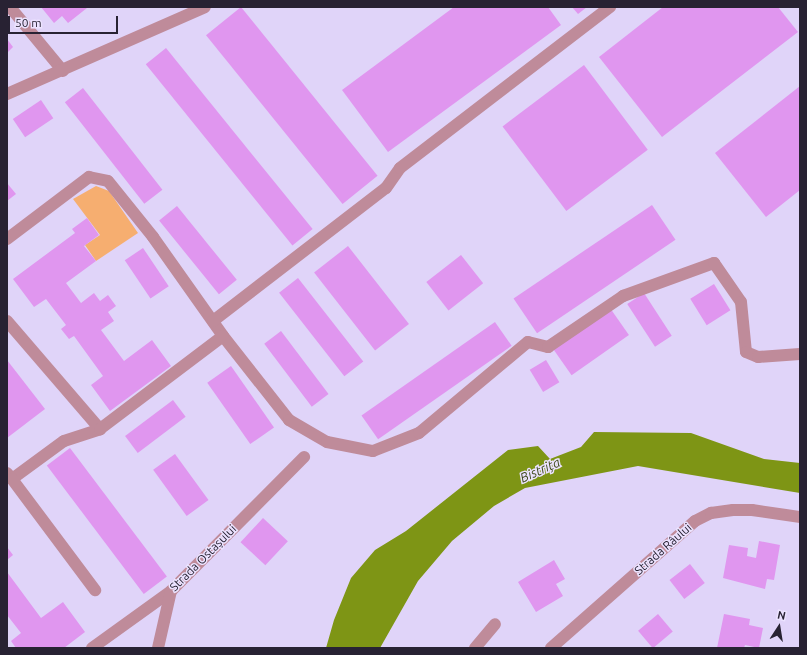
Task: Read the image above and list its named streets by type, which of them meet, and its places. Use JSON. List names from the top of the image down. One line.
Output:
{"streets":{"street":["Strada Râului","Strada Ostașului"]},"water":["Bistrița"],"scale_bar":"50 m","north":"top"}
